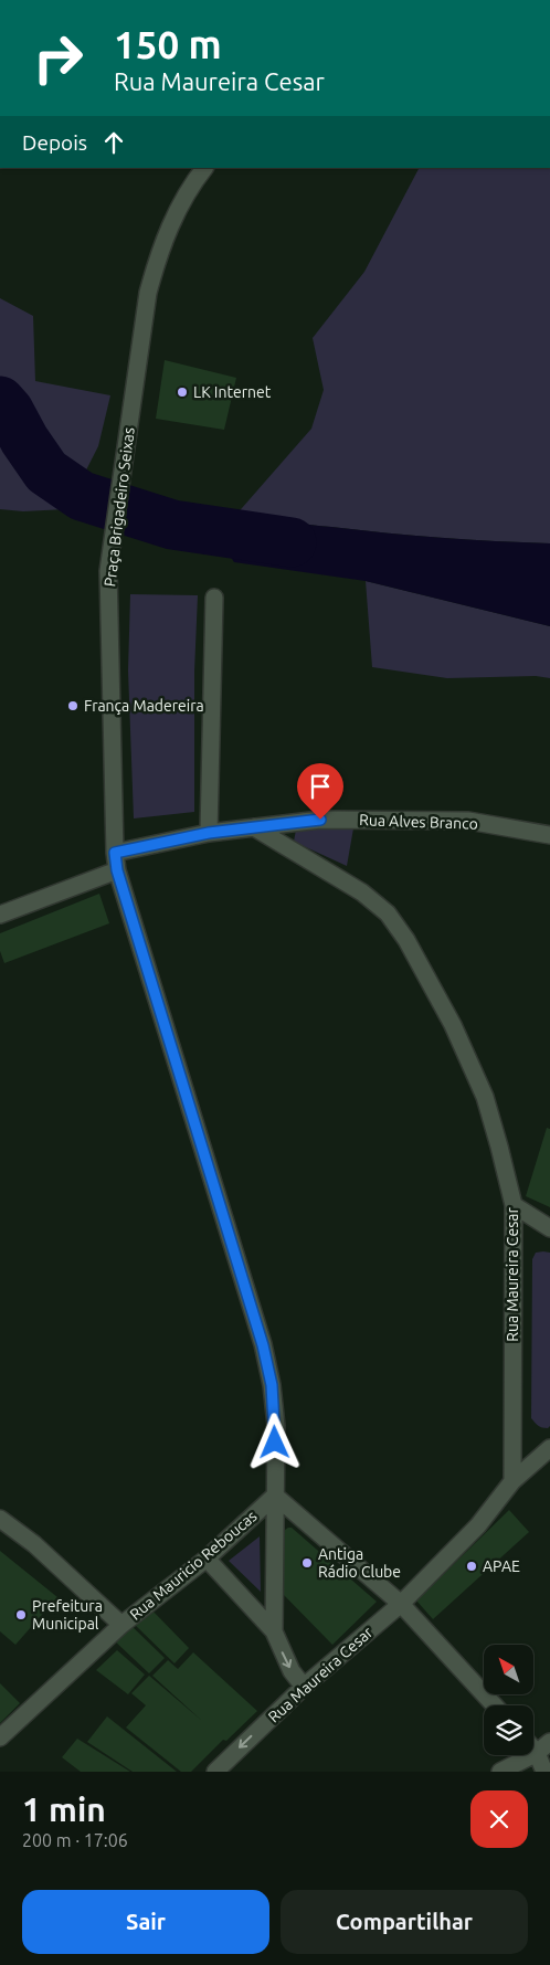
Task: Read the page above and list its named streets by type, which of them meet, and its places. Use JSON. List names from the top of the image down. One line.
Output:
{"streets":{"street":["Praça Brigadeiro Seixas","Rua Alves Branco","Rua Maureira Cesar","Rua Mauricio Reboucas"]},"crossings":[["Rua Alves Branco","Rua Maureira Cesar"]],"places":["LK Internet","França Madereira","Antiga Rádio Clube","APAE","Prefeitura Municipal"],"north":"top left","page":{"turn":["150 m","Rua Maureira Cesar"],"then":"Depois","heading":["1 min","200 m · 17:06"],"buttons":["Sair","Compartilhar"]}}
